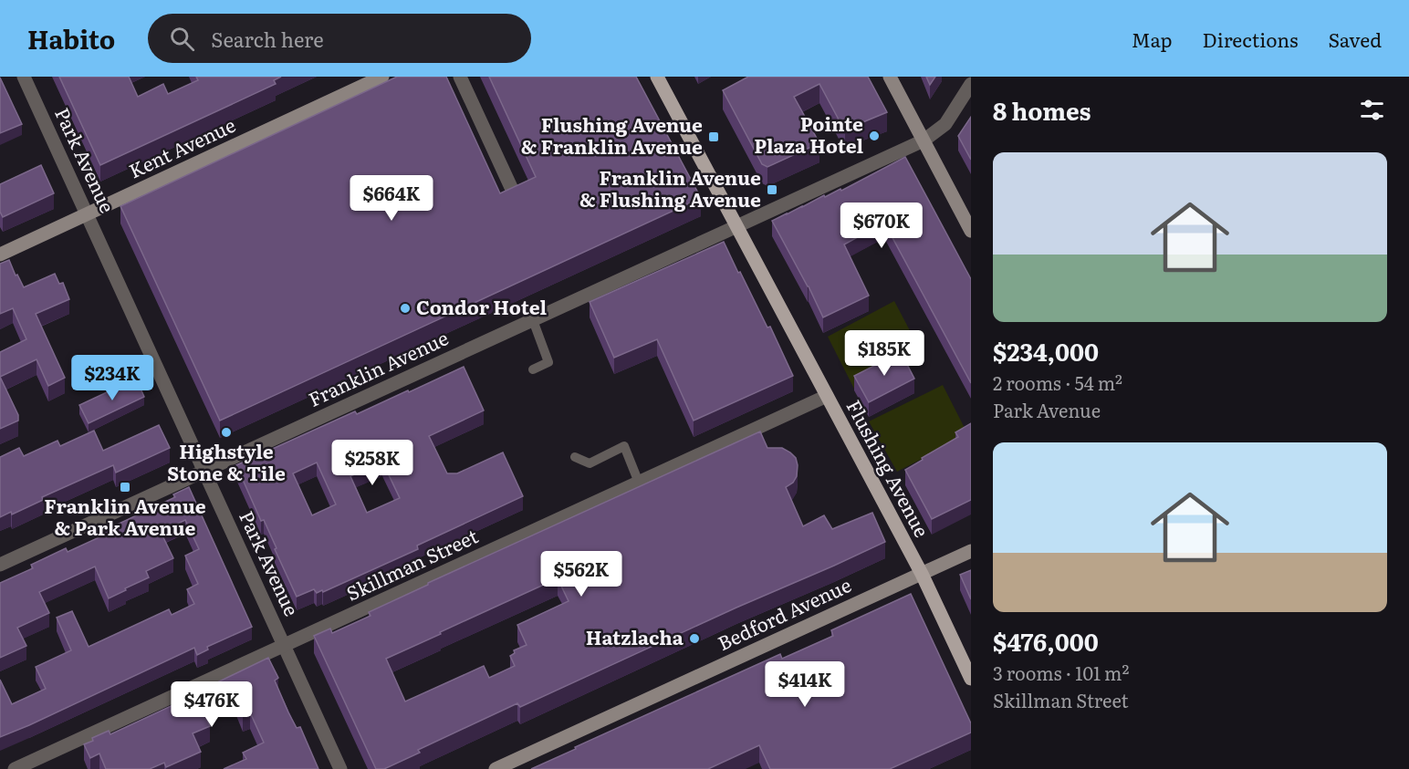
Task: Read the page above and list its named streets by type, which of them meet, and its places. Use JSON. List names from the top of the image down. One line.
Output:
{"streets":{"main road":["Kent Avenue","Flushing Avenue","Bedford Avenue"],"street":["Park Avenue","Franklin Avenue","Skillman Street"]},"crossings":[["Kent Avenue","Park Avenue"],["Park Avenue","Franklin Avenue"],["Park Avenue","Skillman Street"],["Franklin Avenue","Flushing Avenue"],["Flushing Avenue","Skillman Street"],["Flushing Avenue","Bedford Avenue"]],"places":{"other":["Pointe Plaza Hotel","Condor Hotel","Highstyle Stone & Tile","Hatzlacha"],"transit":["Flushing Avenue & Franklin Avenue","Franklin Avenue & Flushing Avenue","Franklin Avenue & Park Avenue"]},"page":{"header":"Habito","search":"Search here","nav":["Map","Directions","Saved"],"heading":"8 homes","list":[{"name":"$234,000","note":"2 rooms · 54 m² · Park Avenue"},{"name":"$476,000","note":"3 rooms · 101 m² · Skillman Street"}],"price":["$664K","$670K","$185K","$234K","$258K","$562K","$414K","$476K"]}}
